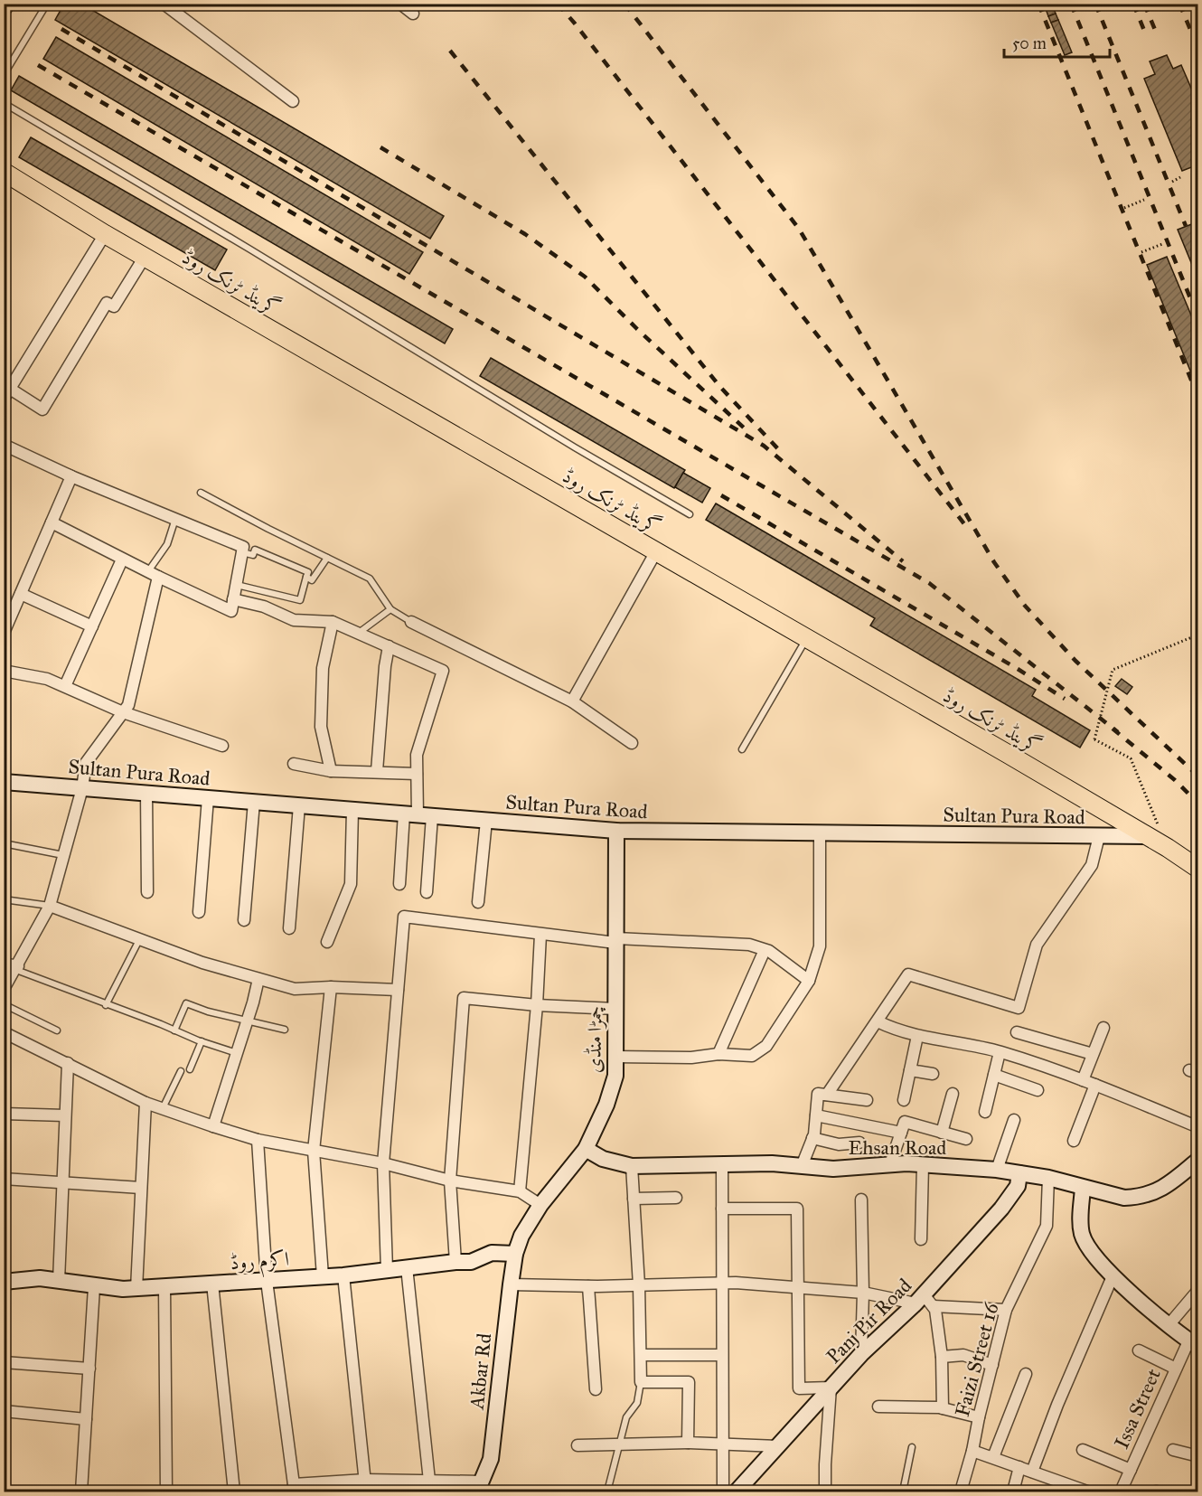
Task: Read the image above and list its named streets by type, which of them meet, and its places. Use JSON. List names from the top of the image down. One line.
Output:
{"streets":{"main road":["گرینڈ ٹرنک روڈ","Sultan Pura Road","چمڑا منڈی","Ehsan Road","اکرم روڈ","Panj Pir Road","Akbar Rd"],"street":["Faizi Street 16","Issa Street"]},"crossings":[["گرینڈ ٹرنک روڈ","Sultan Pura Road"],["Sultan Pura Road","چمڑا منڈی"],["چمڑا منڈی","Ehsan Road"],["چمڑا منڈی","اکرم روڈ"],["چمڑا منڈی","Akbar Rd"],["Ehsan Road","Panj Pir Road"],["Ehsan Road","Faizi Street 16"],["اکرم روڈ","Akbar Rd"]],"scale_bar":"50 m"}
